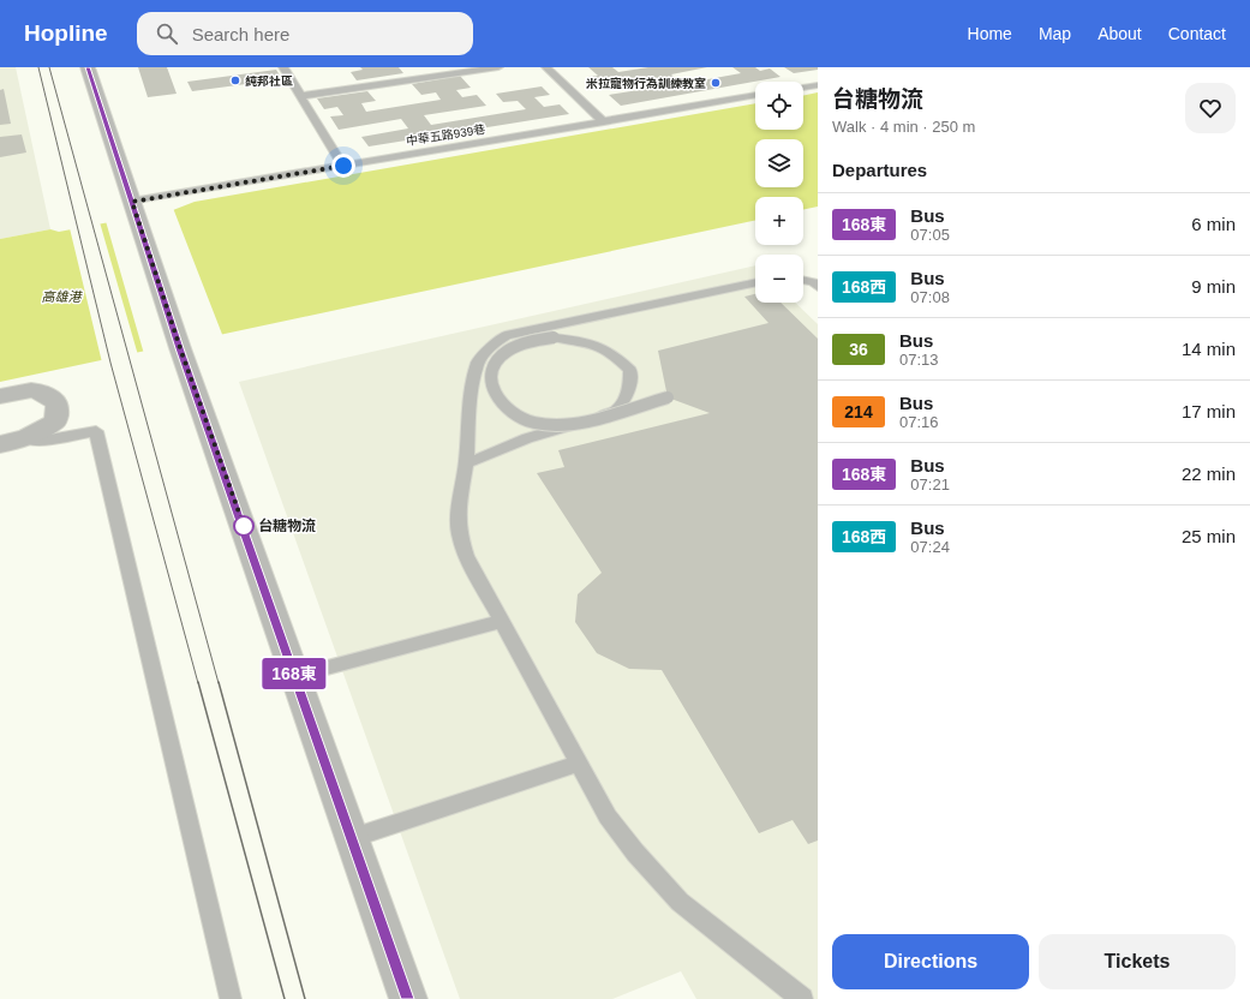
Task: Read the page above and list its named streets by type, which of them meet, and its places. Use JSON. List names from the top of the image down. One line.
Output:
{"streets":{"lane":["中華五路939巷"]},"water":["高雄港"],"places":["純邦社區","米拉寵物行為訓練教室","台糖物流"],"lines":["bus line 168東"],"page":{"header":"Hopline","search":"Search here","nav":["Home","Map","About","Contact"],"on_map":"168東","heading":[["台糖物流","Walk · 4 min · 250 m"],"Departures"],"map_buttons":["+","−"],"list":[{"mark":"168東","name":"Bus","note":"07:05","value":"6 min"},{"mark":"168西","name":"Bus","note":"07:08","value":"9 min"},{"mark":"36","name":"Bus","note":"07:13","value":"14 min"},{"mark":"214","name":"Bus","note":"07:16","value":"17 min"},{"mark":"168東","name":"Bus","note":"07:21","value":"22 min"},{"mark":"168西","name":"Bus","note":"07:24","value":"25 min"}],"buttons":["Directions","Tickets"]}}
